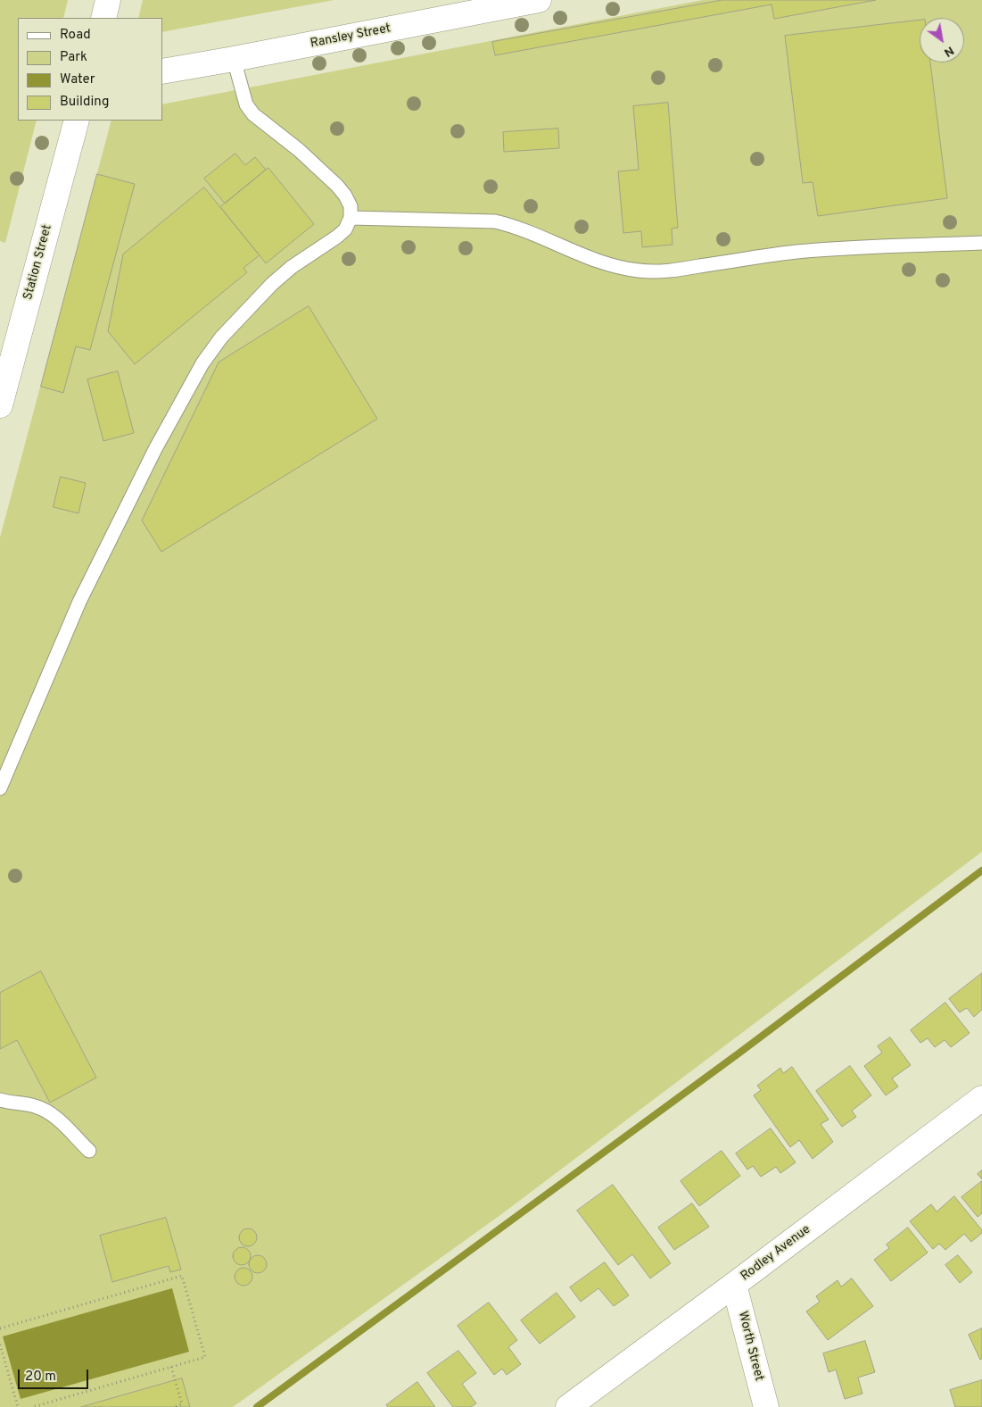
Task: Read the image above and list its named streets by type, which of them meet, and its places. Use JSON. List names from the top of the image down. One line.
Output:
{"streets":{"street":["Ransley Street","Station Street","Rodley Avenue","Worth Street"]},"crossings":[["Rodley Avenue","Worth Street"]],"legend":["Road","Park","Water","Building"],"scale_bar":"20 m","north":"bottom right"}
